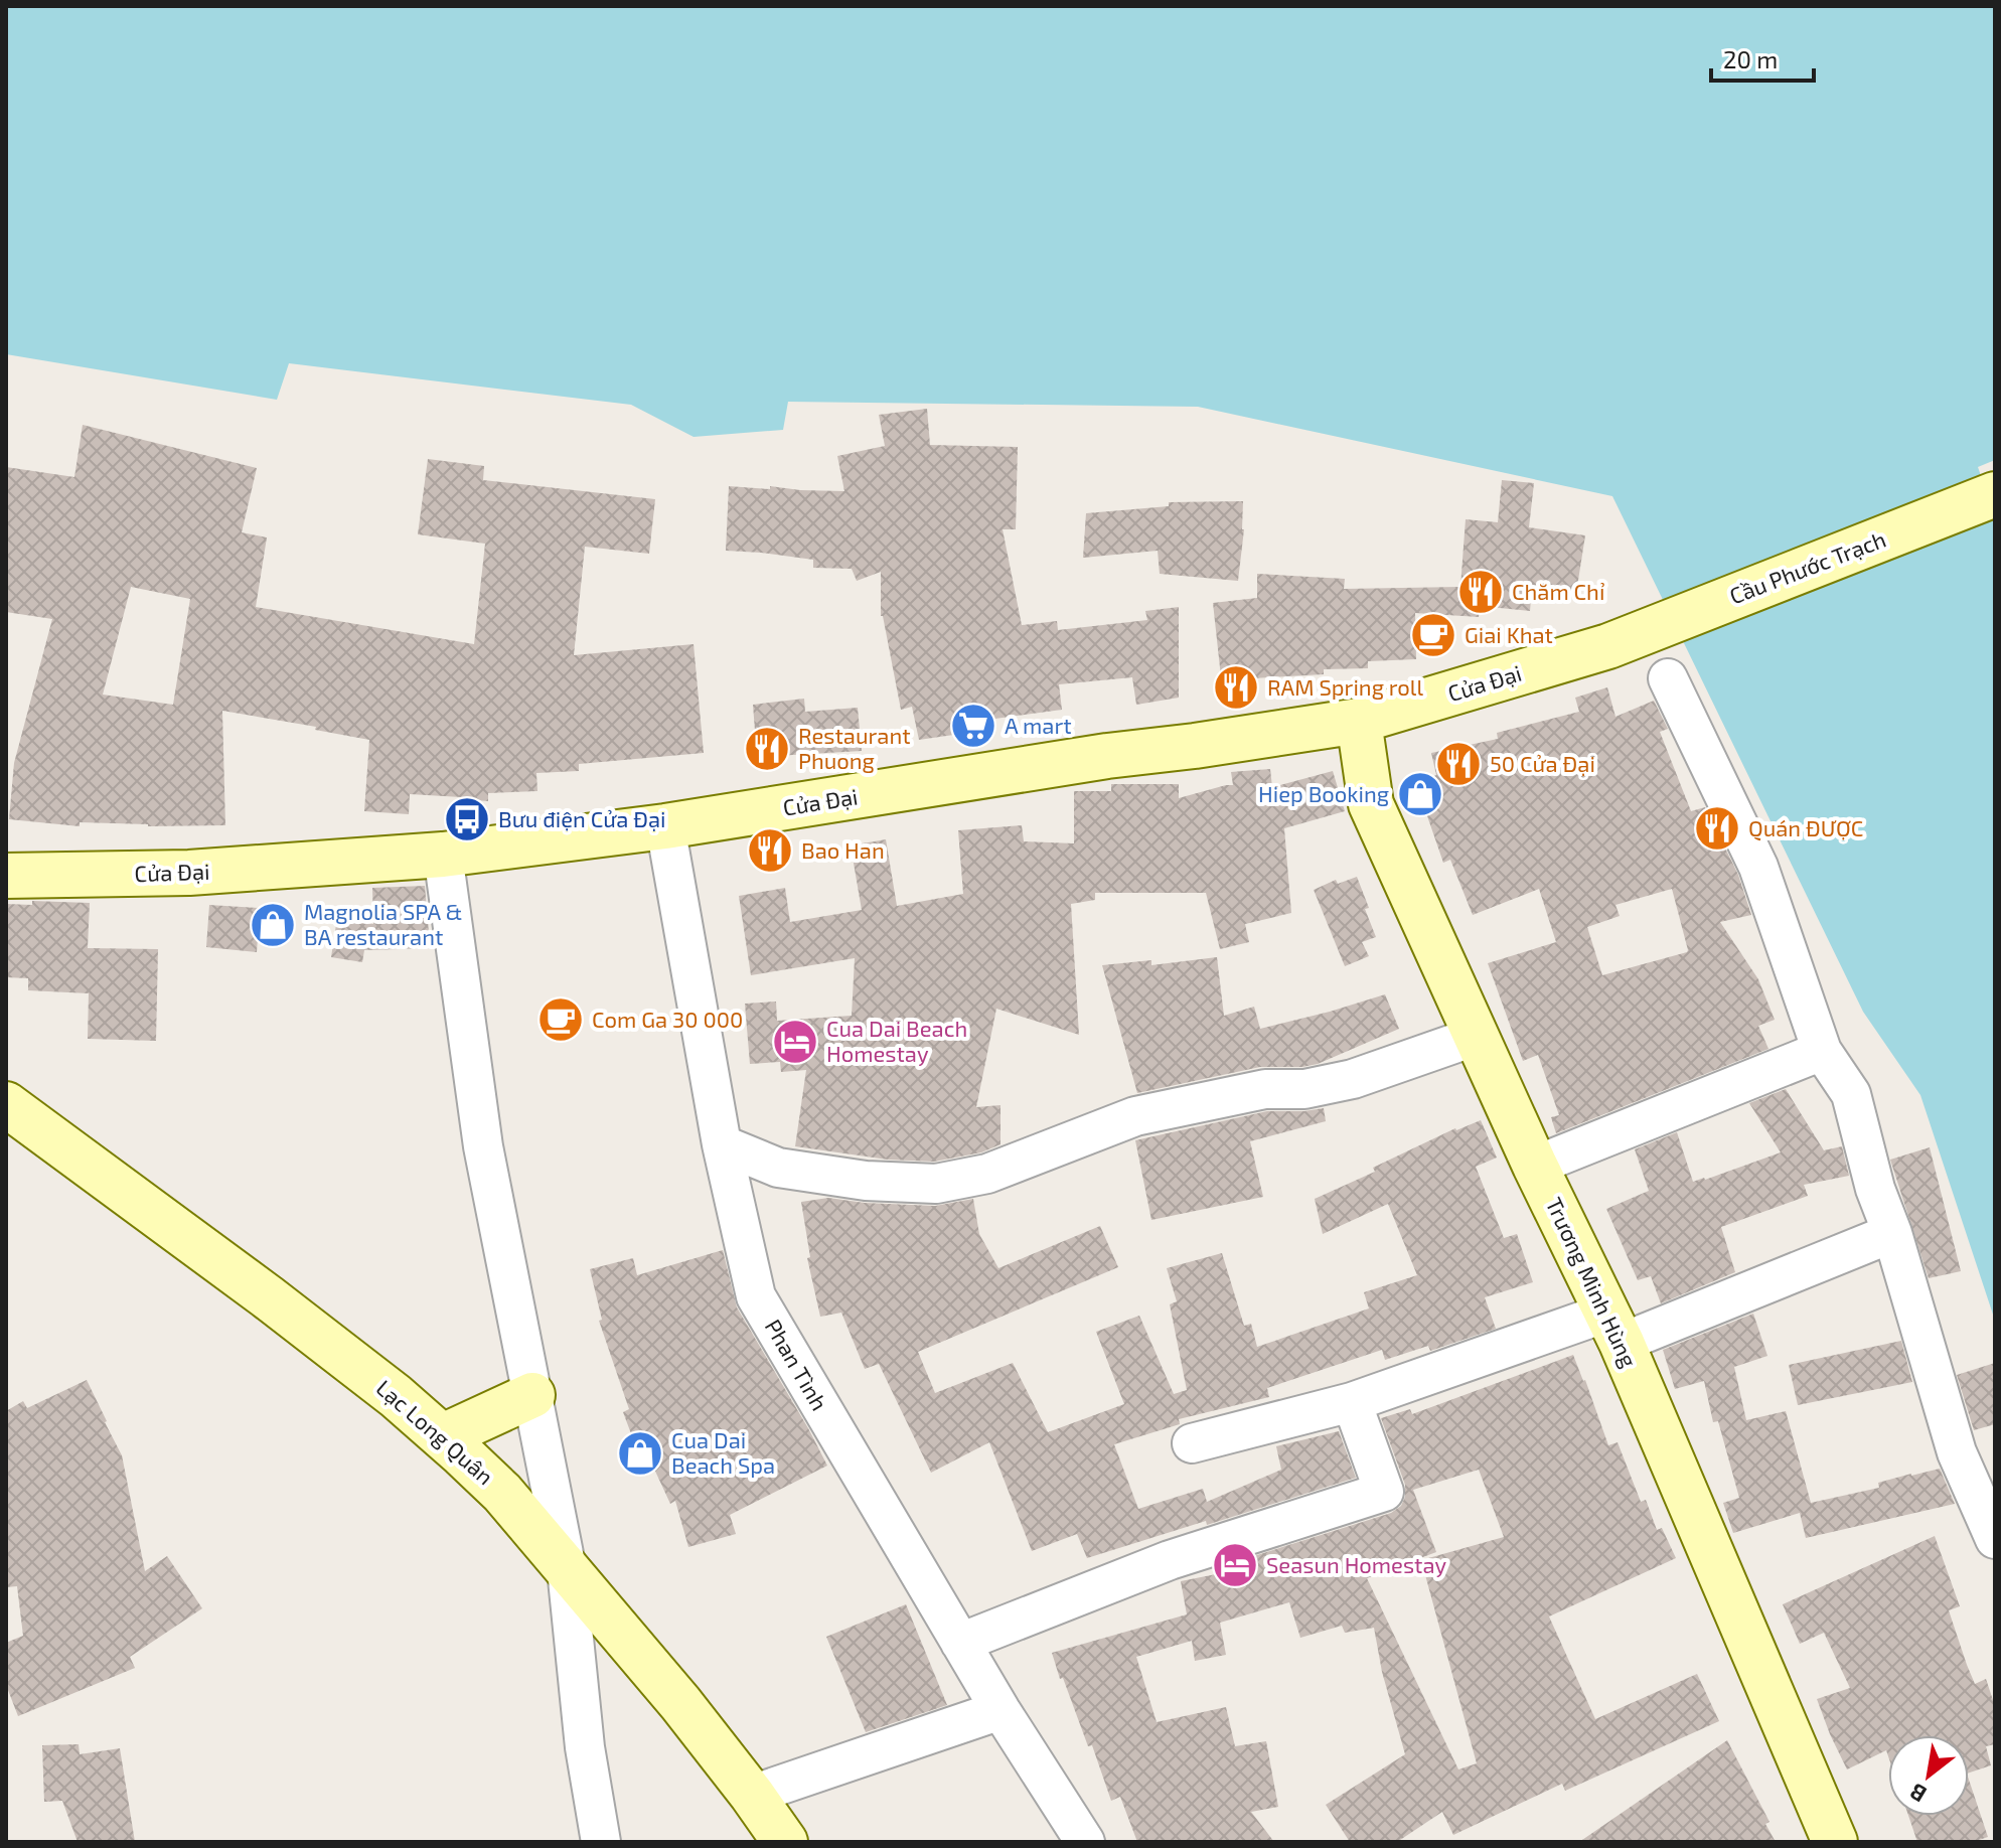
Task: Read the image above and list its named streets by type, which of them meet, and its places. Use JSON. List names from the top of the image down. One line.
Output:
{"streets":{"street":["Cầu Phước Trạch","Cửa Đại","Trương Minh Hùng","Phan Tình","Lạc Long Quân"]},"crossings":[["Cầu Phước Trạch","Cửa Đại"],["Cửa Đại","Trương Minh Hùng"],["Cửa Đại","Phan Tình"]],"places":{"restaurant":["Chăm Chỉ","RAM Spring roll","Restaurant Phuong","50 Cửa Đại","Quán ĐƯỢC","Bao Han"],"cafe":["Giai Khat","Com Ga 30 000"],"supermarket":["A mart"],"shop":["Hiep Booking","Magnolia SPA & BA restaurant","Cua Dai Beach Spa"],"bus stop":["Bưu điện Cửa Đại"],"hotel":["Cua Dai Beach Homestay","Seasun Homestay"]},"scale_bar":"20 m","north":"bottom left"}
